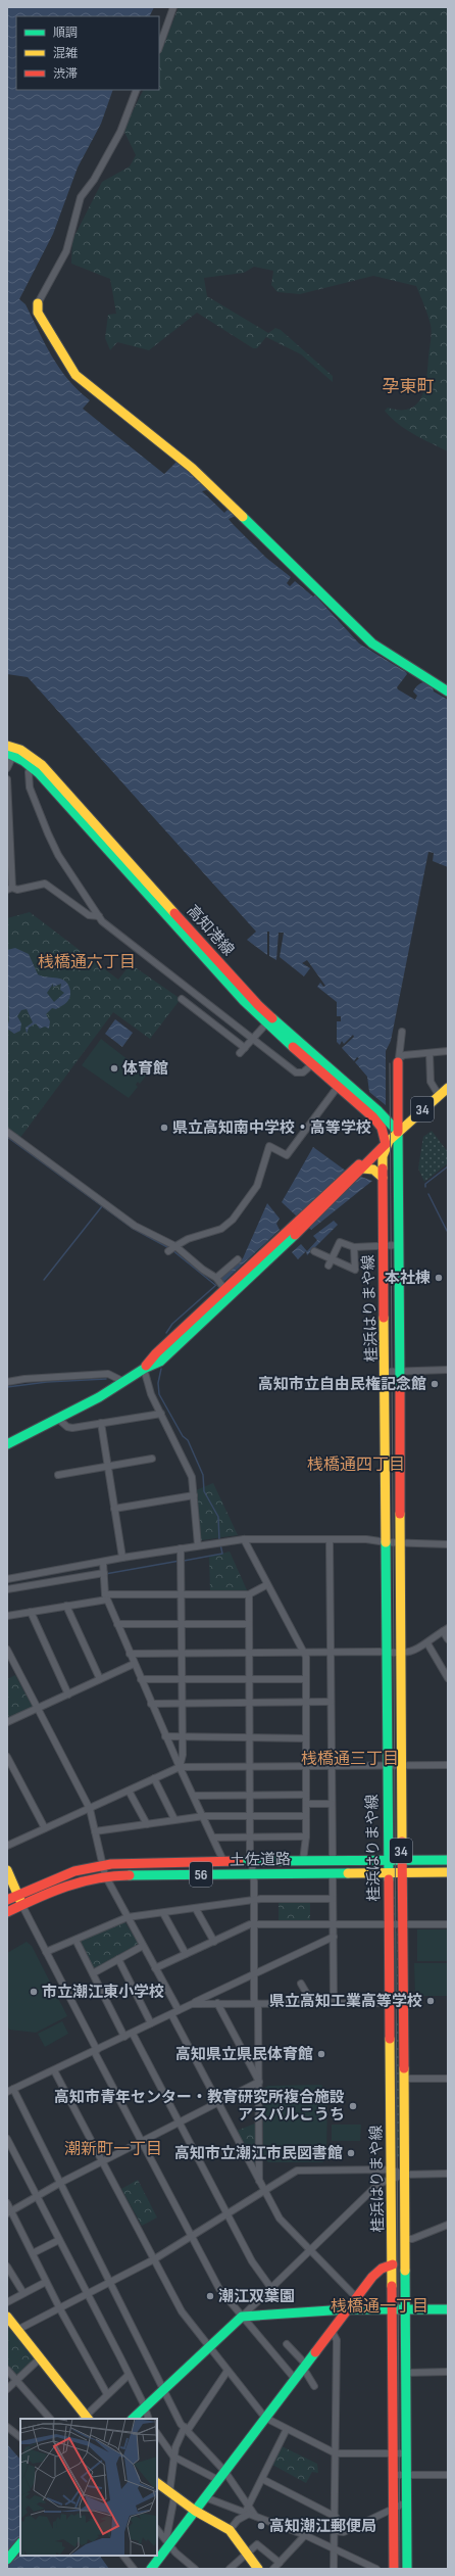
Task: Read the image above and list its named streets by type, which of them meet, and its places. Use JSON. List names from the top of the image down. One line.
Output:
{"streets":{"main road":["高知港線","34","桂浜はりまや線","土佐道路","56"]},"crossings":[["高知港線","34"],["高知港線","桂浜はりまや線"],["34","桂浜はりまや線"],["桂浜はりまや線","土佐道路"]],"districts":["孕東町","桟橋通六丁目","桟橋通四丁目","桟橋通三丁目","潮新町一丁目","桟橋通一丁目"],"places":["体育館","県立高知南中学校・高等学校","本社棟","高知市立自由民権記念館","市立潮江東小学校","県立高知工業高等学校","高知県立県民体育館","高知市青年センター・教育研究所複合施設 アスパルこうち","高知市立潮江市民図書館","潮江双葉園","高知潮江郵便局"],"legend":["順調","混雑","渋滞"]}
